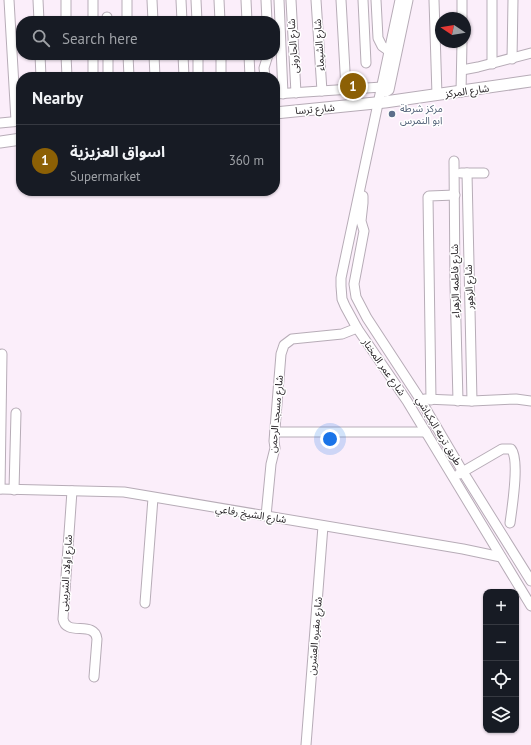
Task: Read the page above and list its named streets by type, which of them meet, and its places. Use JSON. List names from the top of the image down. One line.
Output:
{"streets":{"main road":["شارع المركز","شارع ترسا"],"street":["شارع الشيماء","شارع الحارونى","شارع فاطمه الزهراء","شارع الزهور","شارع عمر المختار","شارع مسجد الرحمن","طريق ترعه البكباشي","شارع الشيخ رفاعي","شارع اولاد الشربينى","شارع مقبره العشرين"]},"crossings":[["شارع المركز","شارع ترسا"],["شارع المركز","شارع عمر المختار"],["شارع ترسا","شارع عمر المختار"],["شارع عمر المختار","شارع مسجد الرحمن"],["شارع عمر المختار","طريق ترعه البكباشي"],["شارع عمر المختار","شارع الشيخ رفاعي"],["شارع مسجد الرحمن","شارع الشيخ رفاعي"],["شارع الشيخ رفاعي","شارع اولاد الشربينى"],["شارع الشيخ رفاعي","شارع مقبره العشرين"]],"places":["مركز شرطة ابو النمرس"],"north":"left","page":{"search":"Search here","pins":"1","heading":"Nearby","list":[{"mark":"1","name":"اسواق العزيزية","note":"Supermarket","value":"360 m"}],"map_buttons":["+","−"]}}
